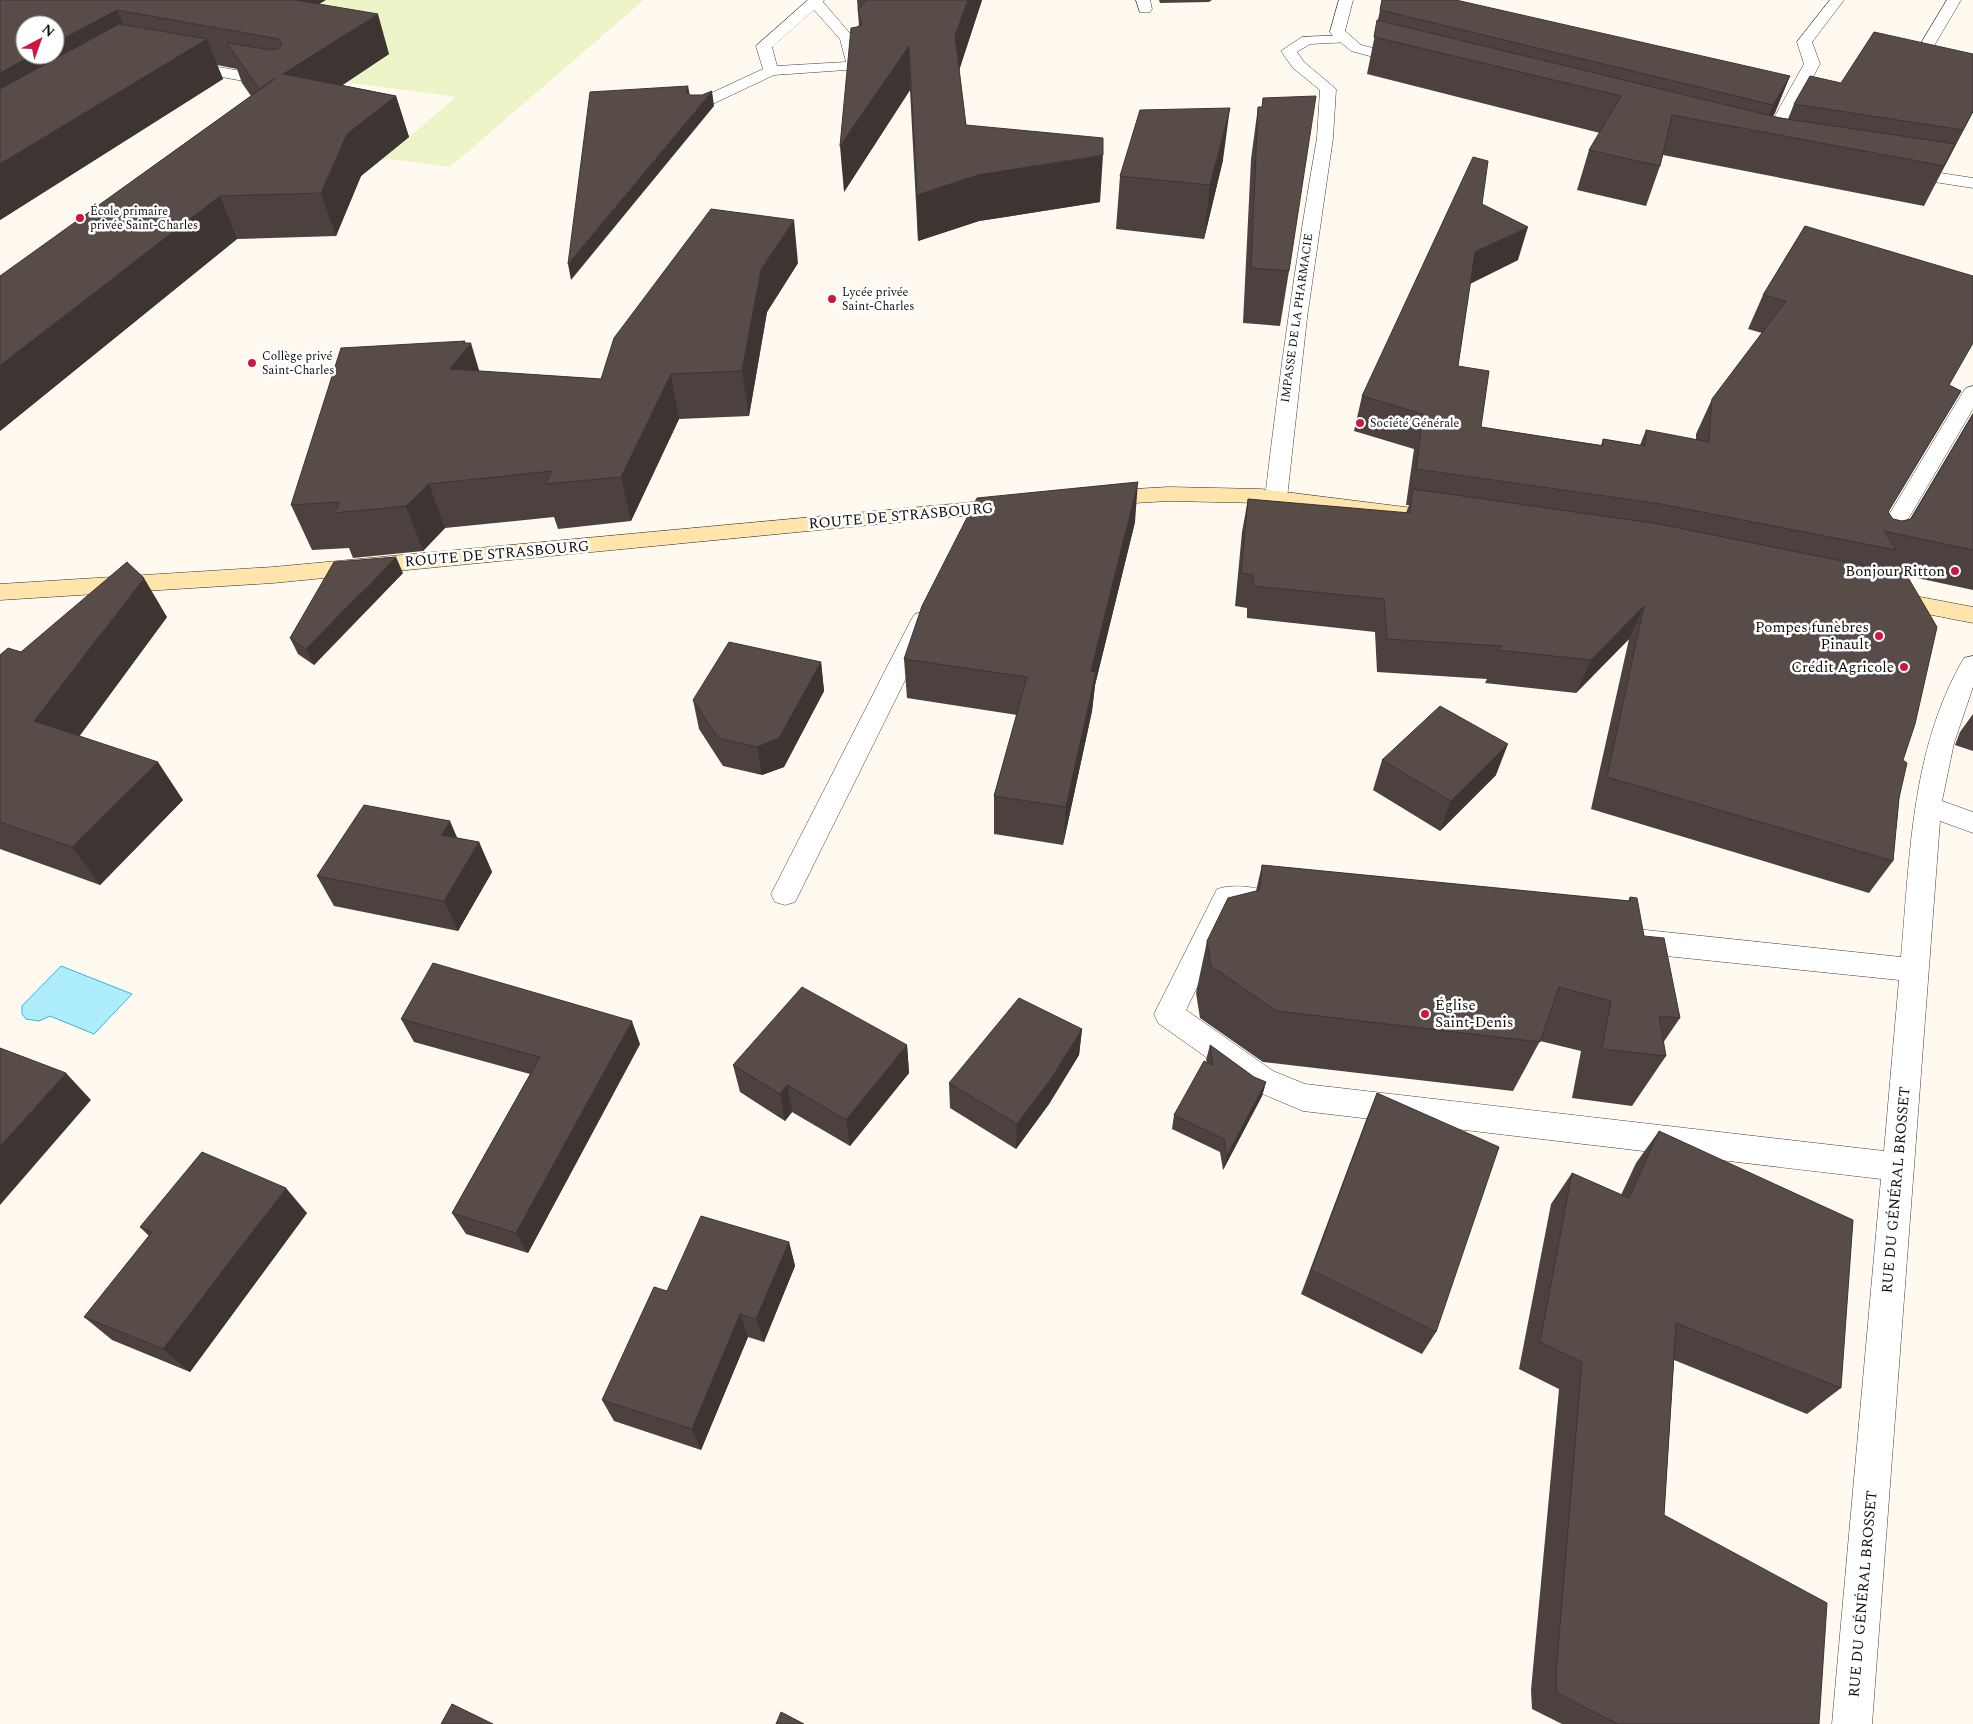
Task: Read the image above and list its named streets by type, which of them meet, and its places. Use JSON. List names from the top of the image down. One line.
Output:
{"streets":{"main road":["ROUTE DE STRASBOURG"],"street":["IMPASSE DE LA PHARMACIE","RUE DU GÉNÉRAL BROSSET"]},"places":["École primaire privée Saint-Charles","Lycée privée Saint-Charles","Collège privé Saint-Charles","Société Générale","Bonjour Ritton","Pompes funèbres Pinault","Crédit Agricole","Église Saint-Denis"],"north":"top right"}
